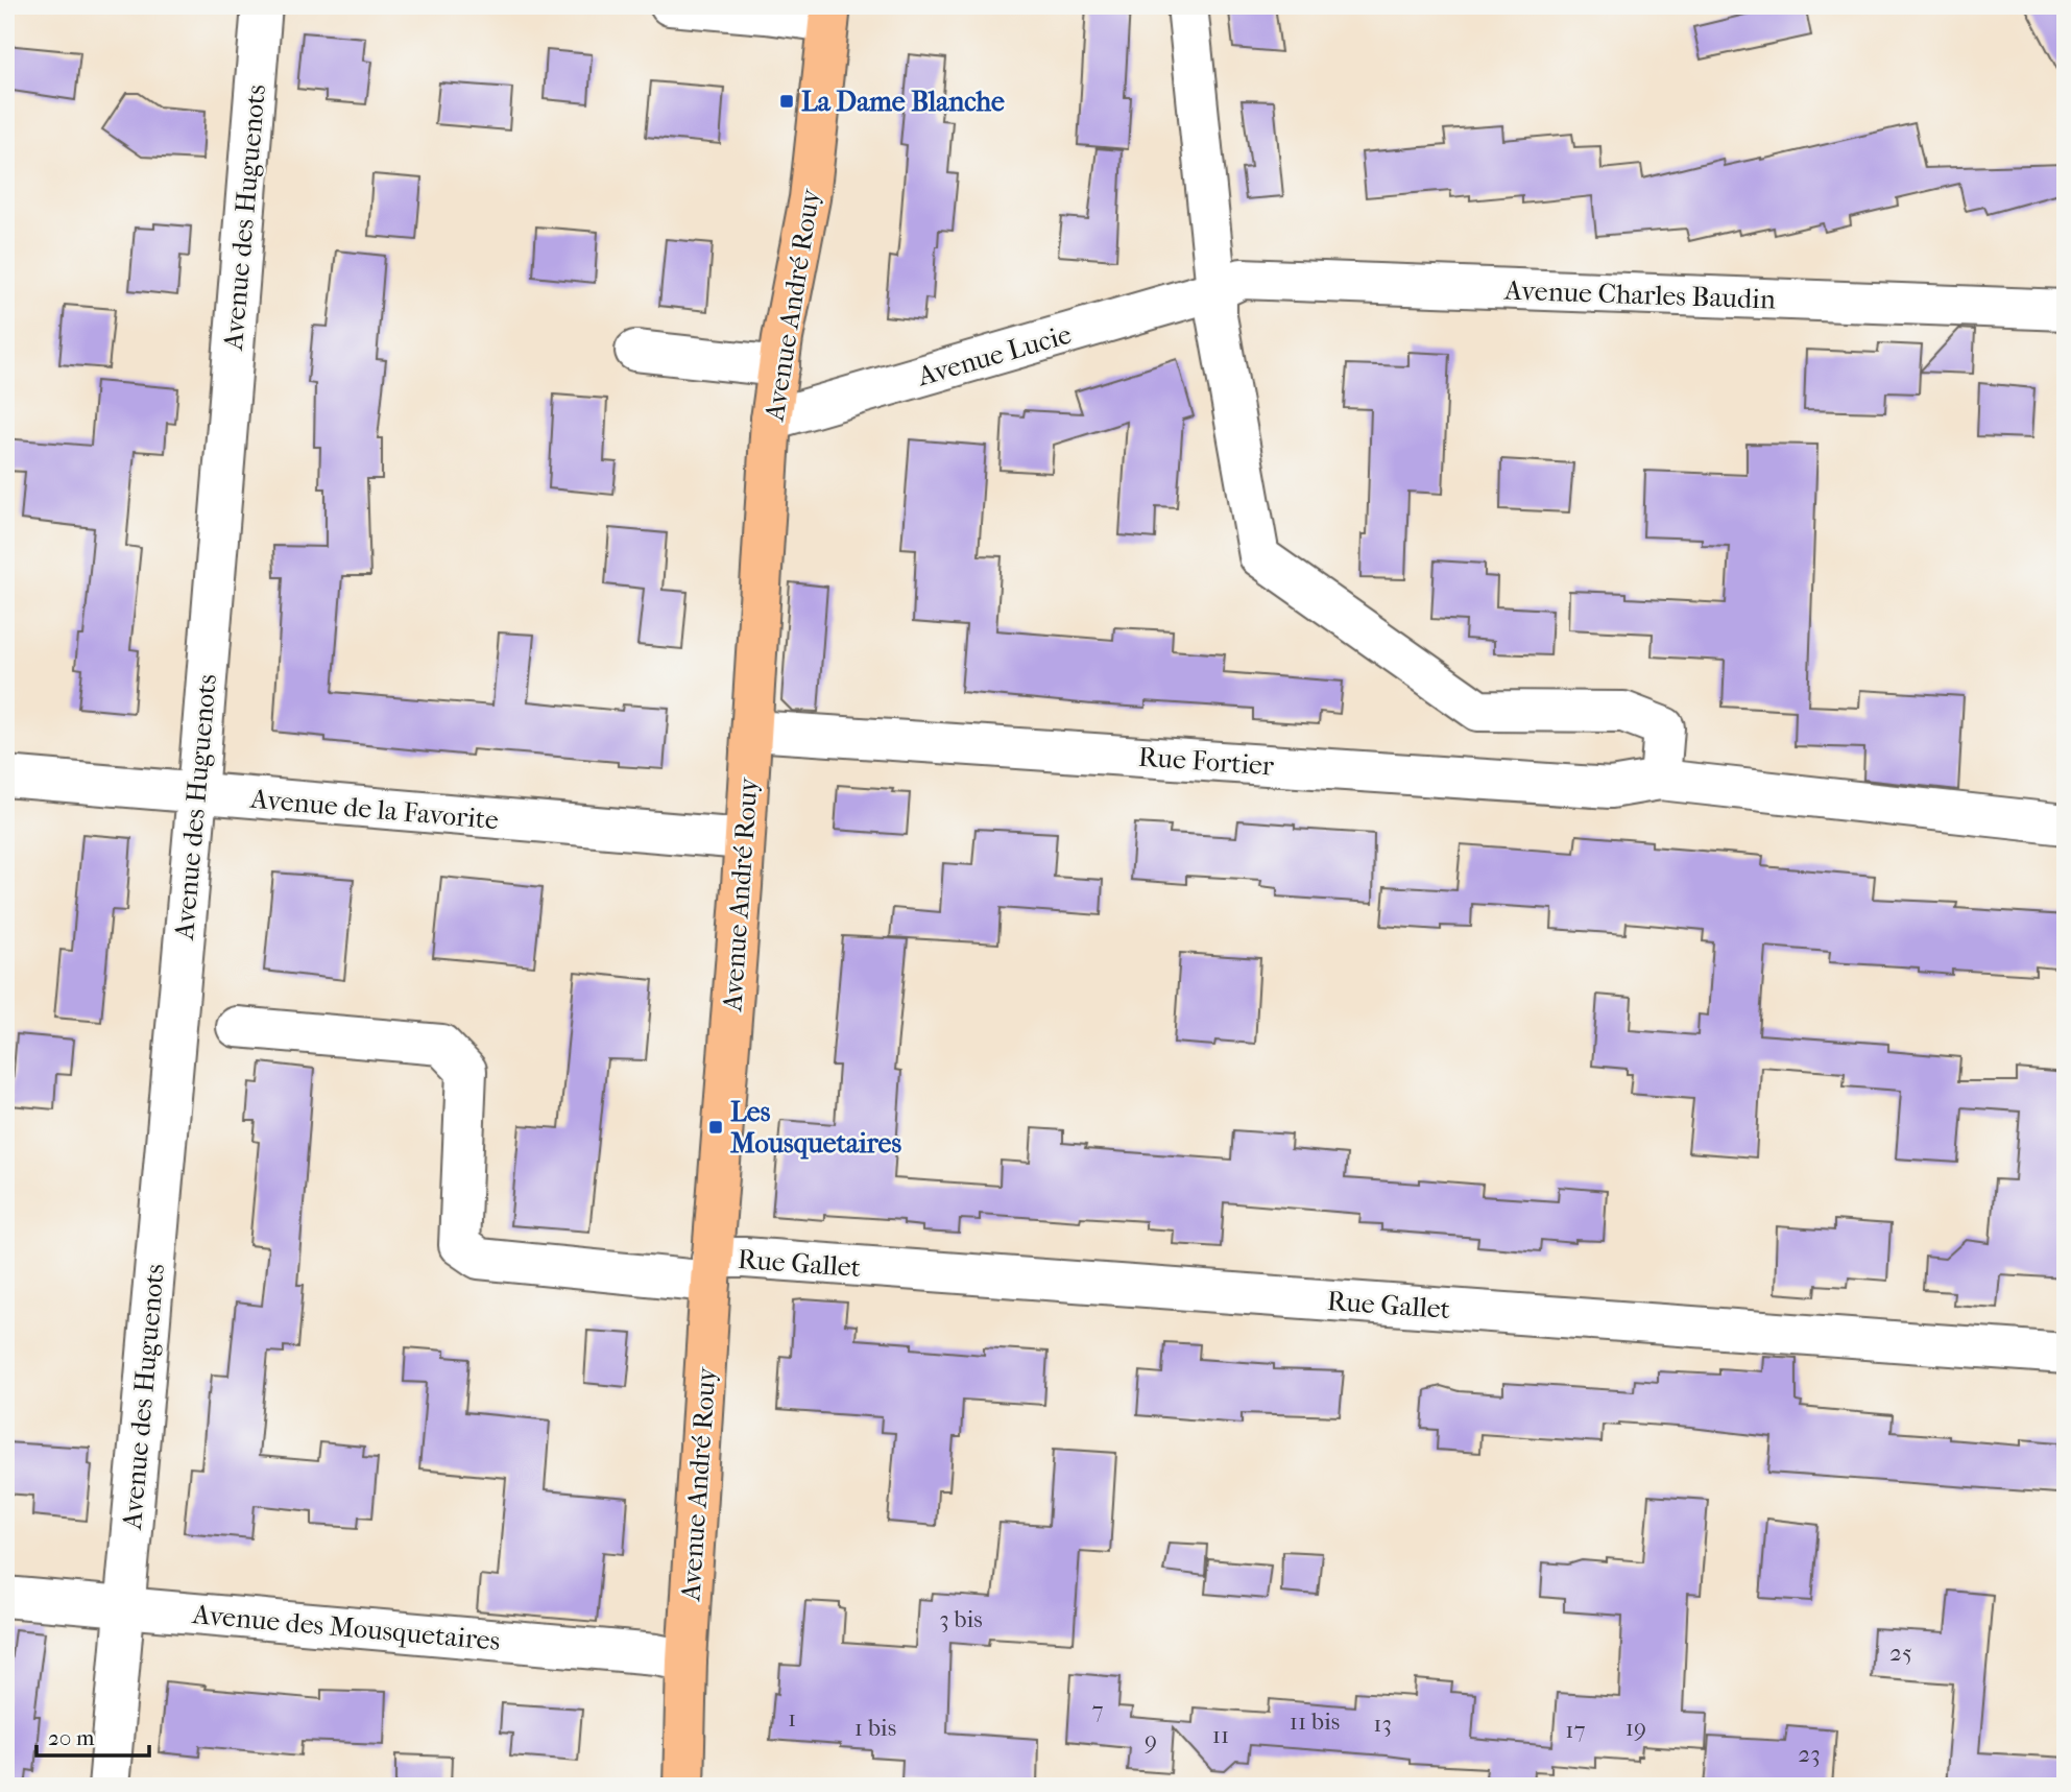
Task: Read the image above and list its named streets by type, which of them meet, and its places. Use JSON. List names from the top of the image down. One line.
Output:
{"streets":{"main road":["Avenue André Rouy"],"street":["Avenue des Huguenots","Avenue Charles Baudin","Avenue Lucie","Rue Fortier","Avenue de la Favorite","Rue Gallet","Avenue des Mousquetaires"]},"crossings":[["Avenue des Huguenots","Avenue de la Favorite"],["Avenue des Huguenots","Avenue des Mousquetaires"],["Avenue Charles Baudin","Avenue Lucie"],["Avenue André Rouy","Avenue Lucie"],["Avenue André Rouy","Rue Fortier"],["Avenue André Rouy","Avenue de la Favorite"],["Avenue André Rouy","Rue Gallet"],["Avenue André Rouy","Avenue des Mousquetaires"]],"places":{"transit":["La Dame Blanche","Les Mousquetaires"]},"house_numbers":["3 bis","25","7","1","11 bis","13","1 bis","19","17","11","9","23"],"scale_bar":"20 m"}
